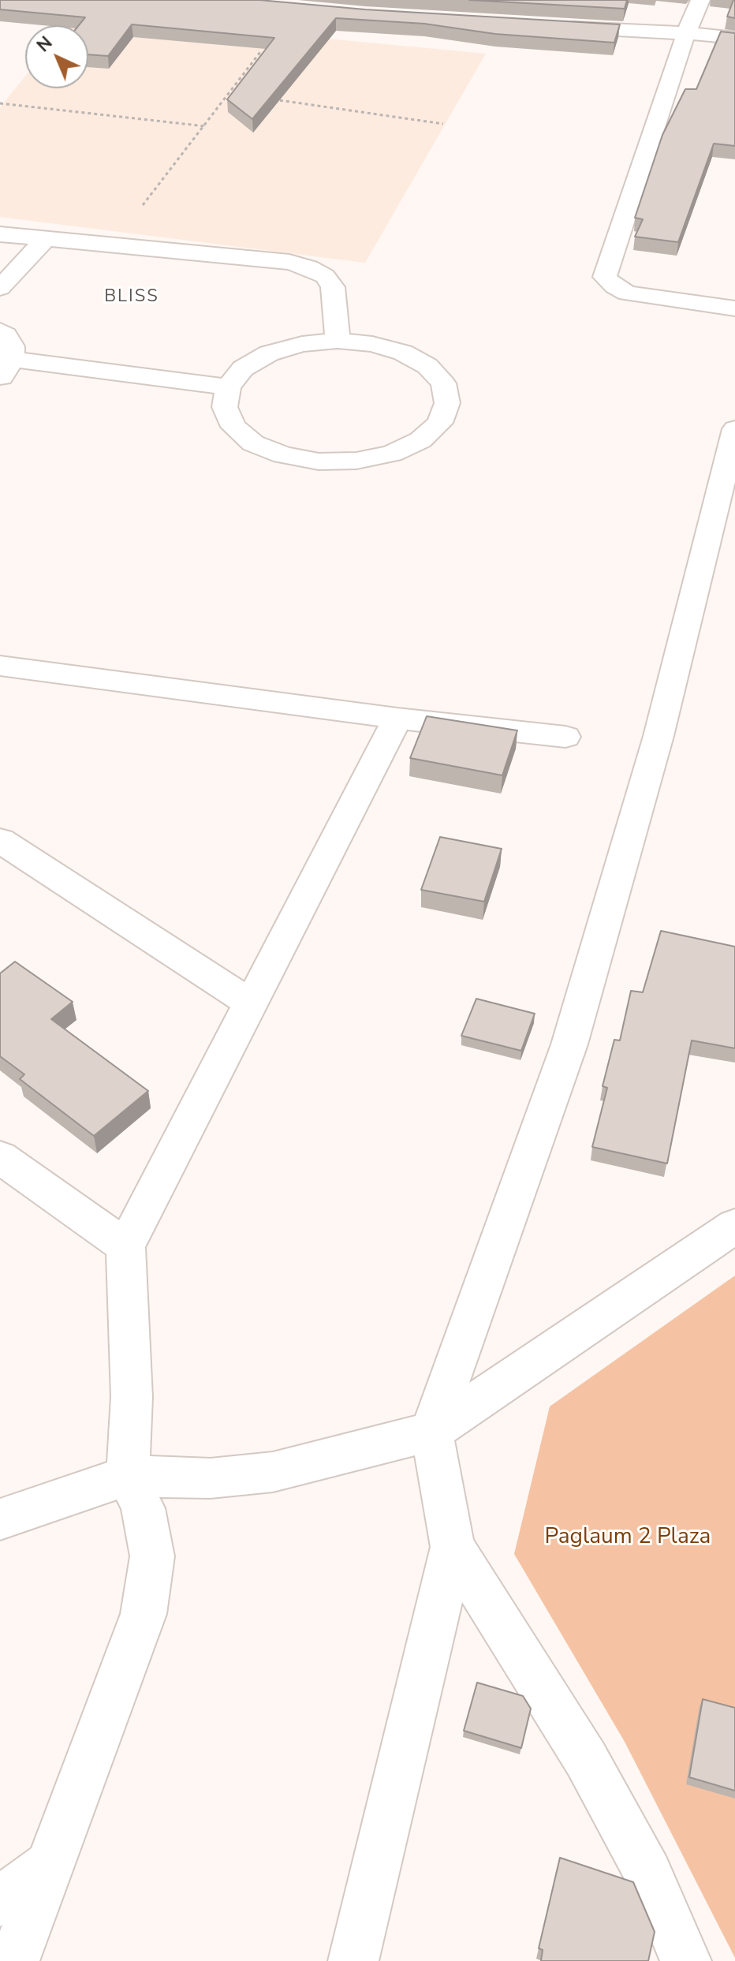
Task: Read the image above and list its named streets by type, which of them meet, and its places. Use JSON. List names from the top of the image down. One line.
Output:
{"districts":["BLISS"],"parks":["Paglaum 2 Plaza"],"north":"top left"}
